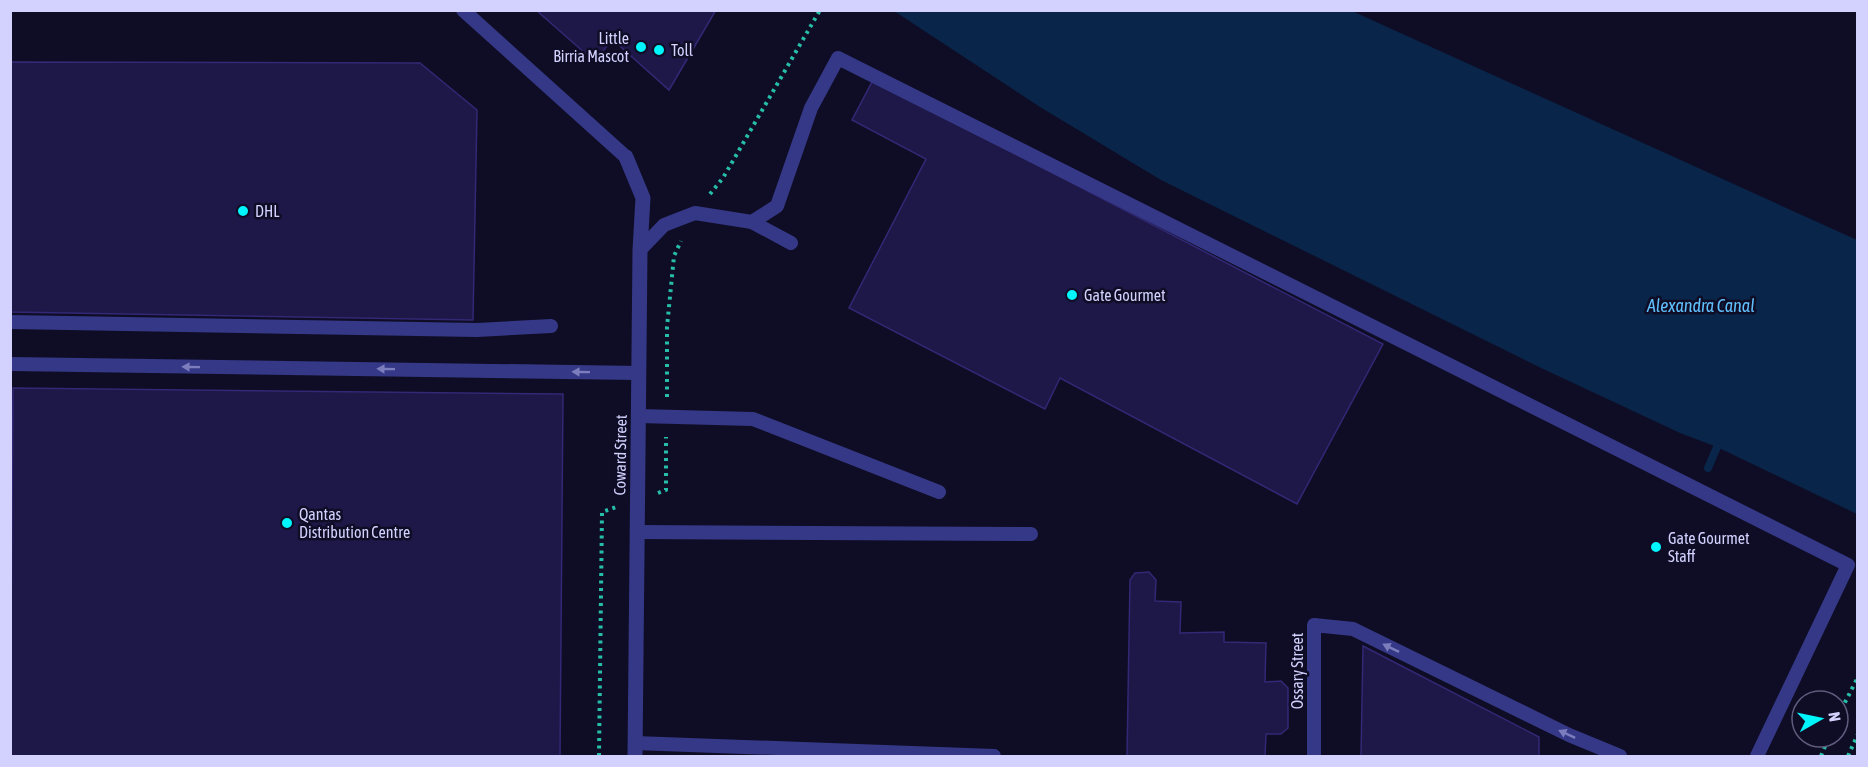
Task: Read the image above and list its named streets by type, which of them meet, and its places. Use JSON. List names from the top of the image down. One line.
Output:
{"streets":{"street":["Coward Street"],"lane":["Ossary Street"]},"water":["Alexandra Canal"],"places":["Little Birria Mascot","Toll","DHL","Gate Gourmet","Qantas Distribution Centre","Gate Gourmet Staff"],"north":"right"}
